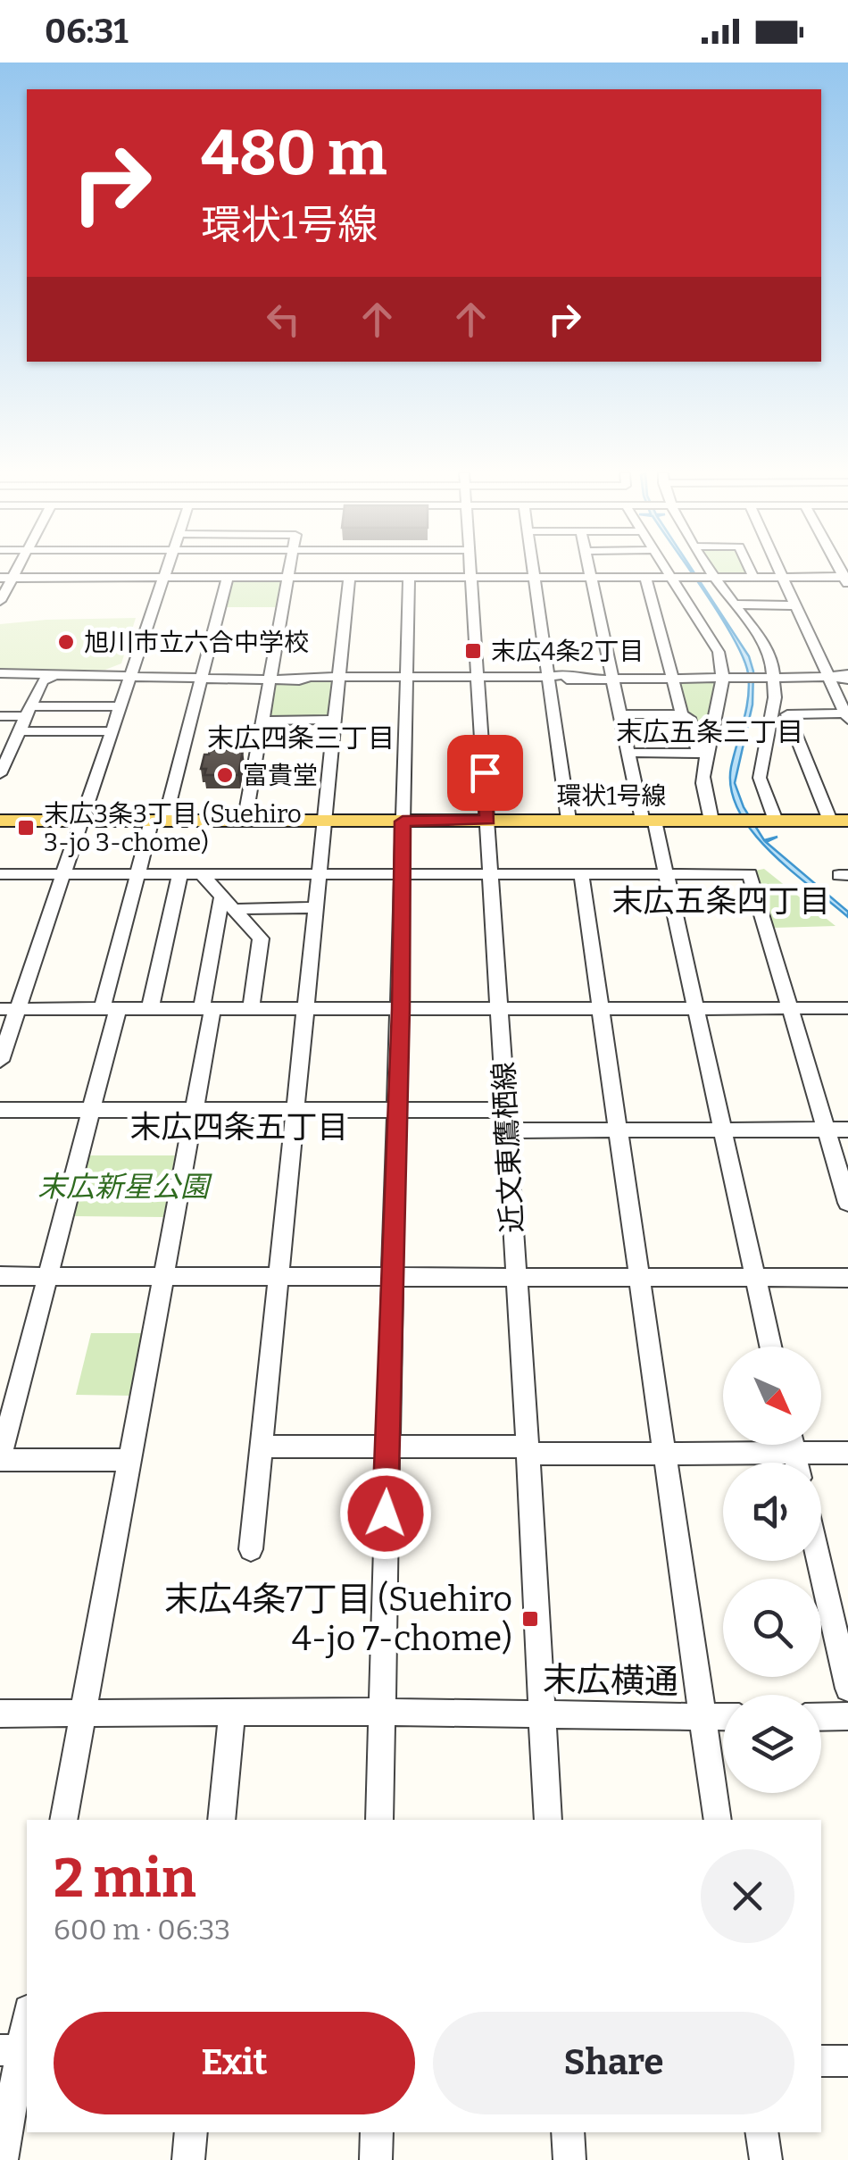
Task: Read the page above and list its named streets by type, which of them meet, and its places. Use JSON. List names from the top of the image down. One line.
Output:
{"streets":{"main road":["環状1号線"],"street":["近文東鷹栖線","末広横通"]},"crossings":[["環状1号線","近文東鷹栖線"],["近文東鷹栖線","末広横通"]],"districts":["末広五条三丁目","末広四条三丁目","末広五条四丁目","末広四条五丁目"],"parks":["末広新星公園"],"places":{"other":["旭川市立六合中学校","富貴堂"],"transit":["末広4条2丁目","末広3条3丁目 (Suehiro 3-jo 3-chome)","末広4条7丁目 (Suehiro 4-jo 7-chome)"]},"north":"bottom right","page":{"status":"06:31","turn":["480 m","環状1号線"],"heading":["2 min","600 m · 06:33"],"buttons":["Exit","Share"]}}
